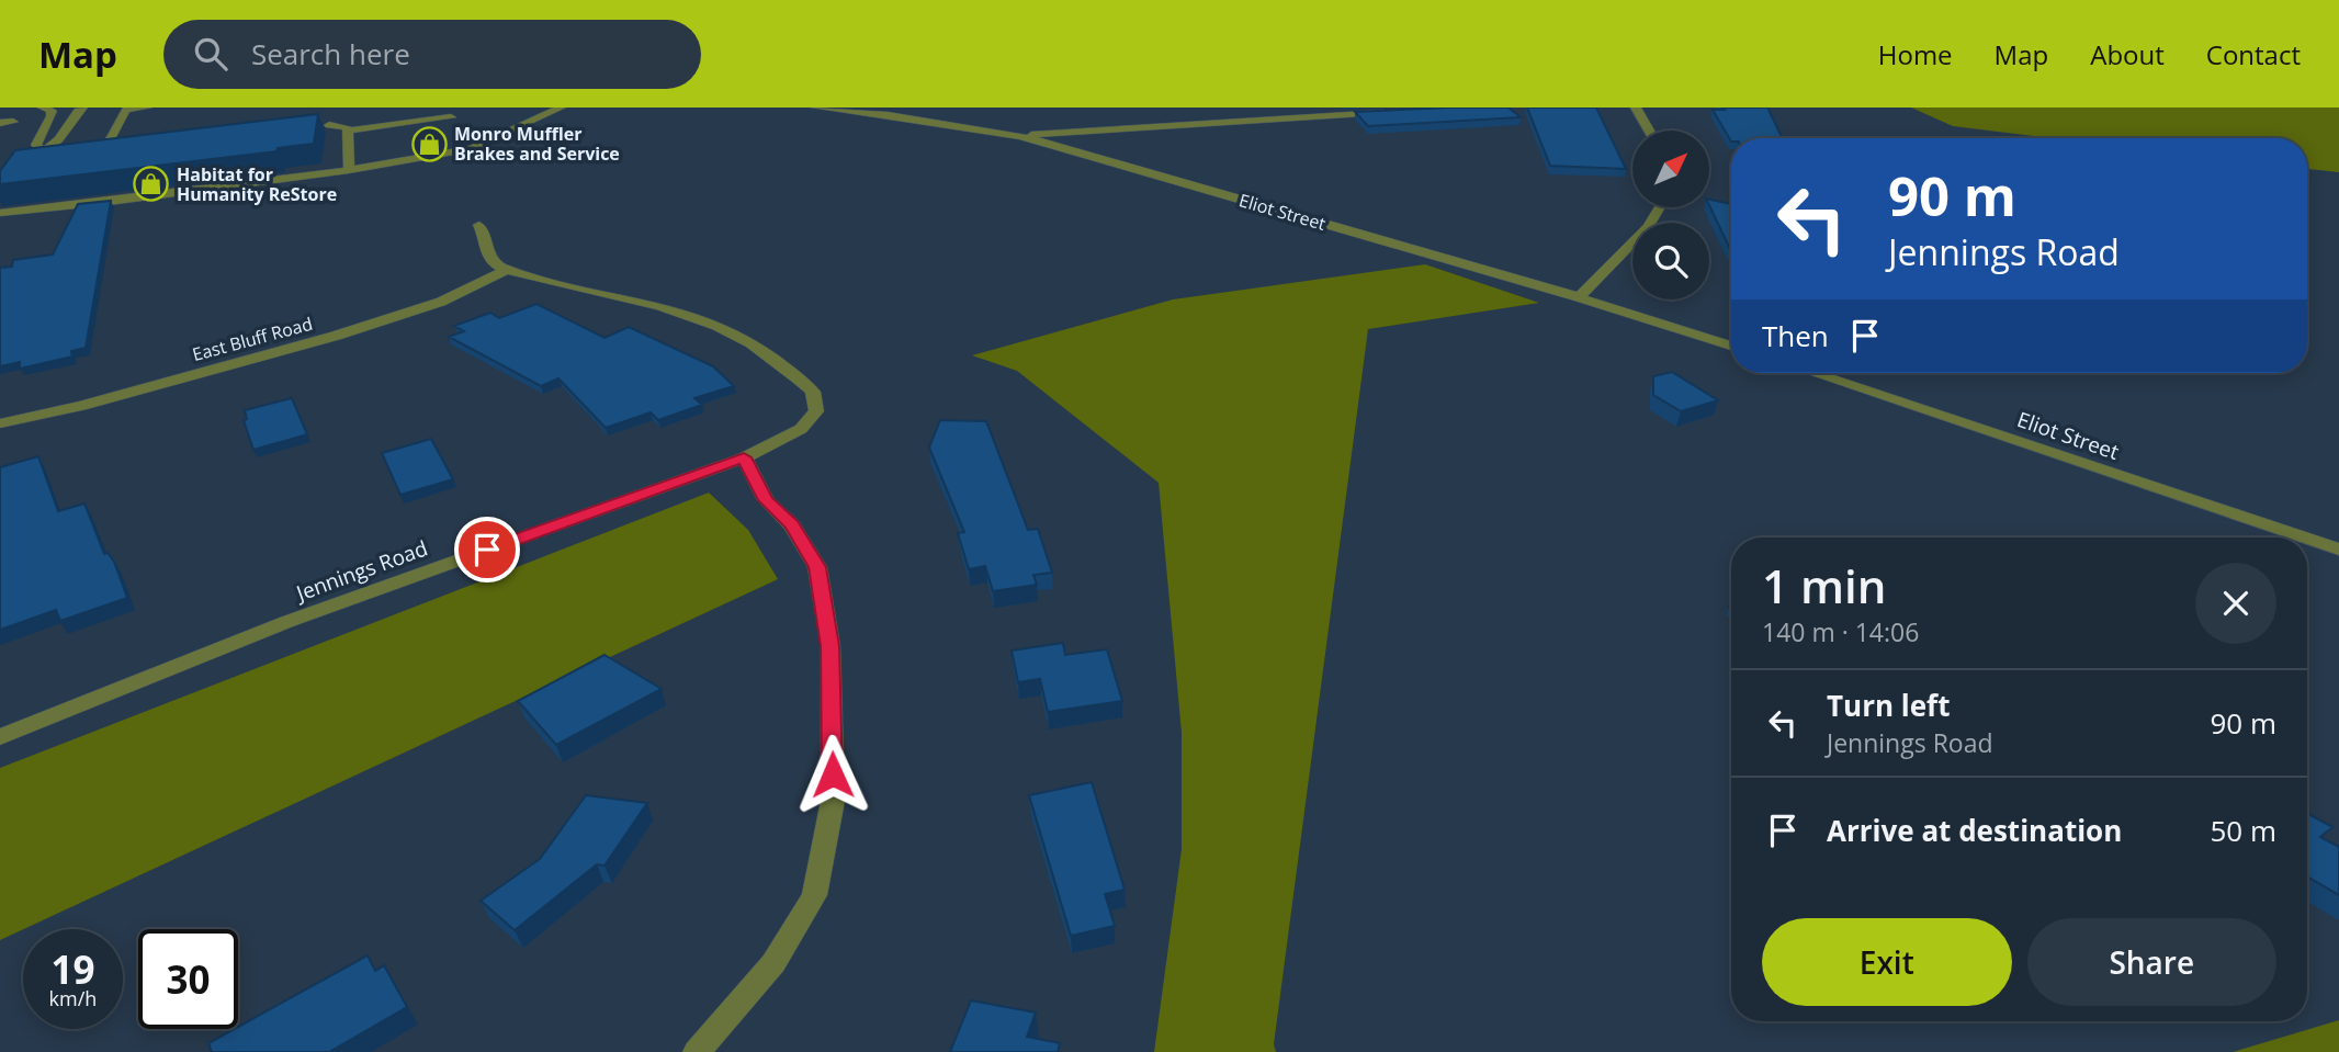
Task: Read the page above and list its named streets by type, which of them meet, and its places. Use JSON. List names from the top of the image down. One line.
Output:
{"streets":{"street":["Eliot Street","East Bluff Road","Jennings Road"]},"crossings":[["East Bluff Road","Jennings Road"]],"places":{"shop":["Monro Muffler Brakes and Service","Habitat for Humanity ReStore"]},"north":"top right","page":{"header":"Map","search":"Search here","nav":["Home","Map","About","Contact"],"turn":["90 m","Jennings Road"],"then":"Then","heading":["1 min","140 m · 14:06"],"list":[{"name":"Turn left","note":"Jennings Road","value":"90 m"},{"name":"Arrive at destination","value":"50 m"}],"buttons":["Exit","Share"],"speed":"19 km/h","limit":"30"}}
